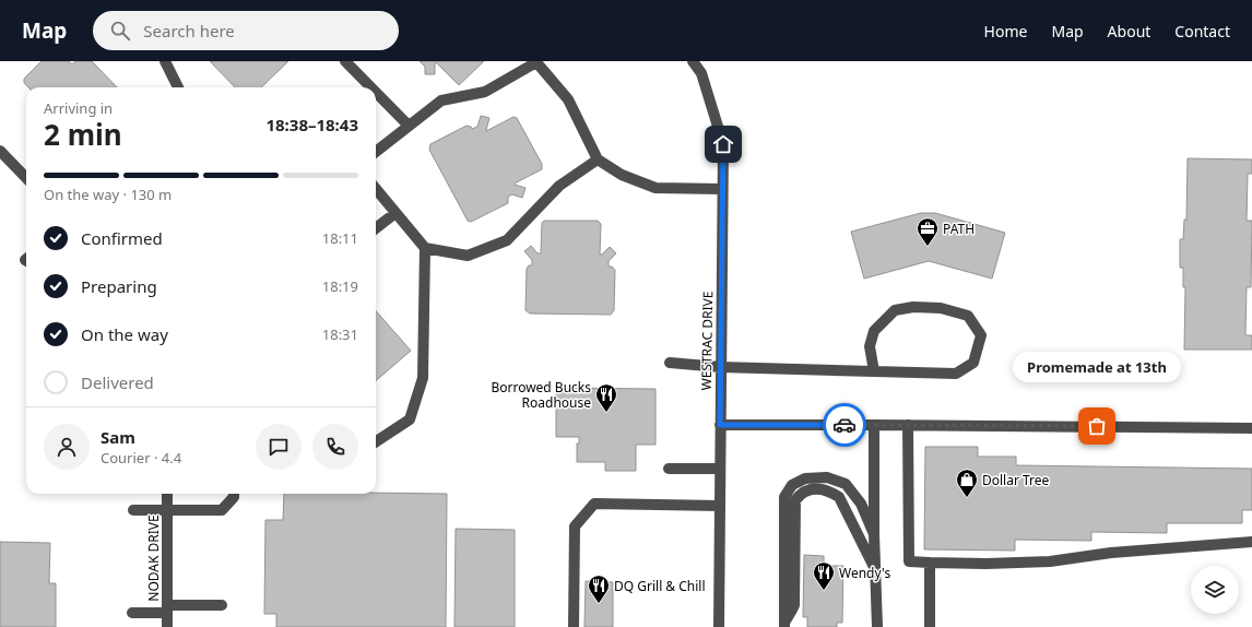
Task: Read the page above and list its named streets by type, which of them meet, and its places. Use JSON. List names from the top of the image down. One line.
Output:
{"streets":{"street":["WESTRAC DRIVE","NODAK DRIVE"]},"places":{"office":["PATH"],"restaurant":["Borrowed Bucks Roadhouse","Wendy's","DQ Grill & Chill"],"other":["Promemade at 13th"],"shop":["Dollar Tree"]},"page":{"header":"Map","search":"Search here","nav":["Home","Map","About","Contact"],"heading":["2 min","Arriving in","18:38–18:43"],"panel":["Sam","Courier · 4.4"],"bar":"On the way · 130 m","list":[["Confirmed","18:11"],["Preparing","18:19"],["On the way","18:31"],"Delivered"],"bubble":"Promemade at 13th"}}
